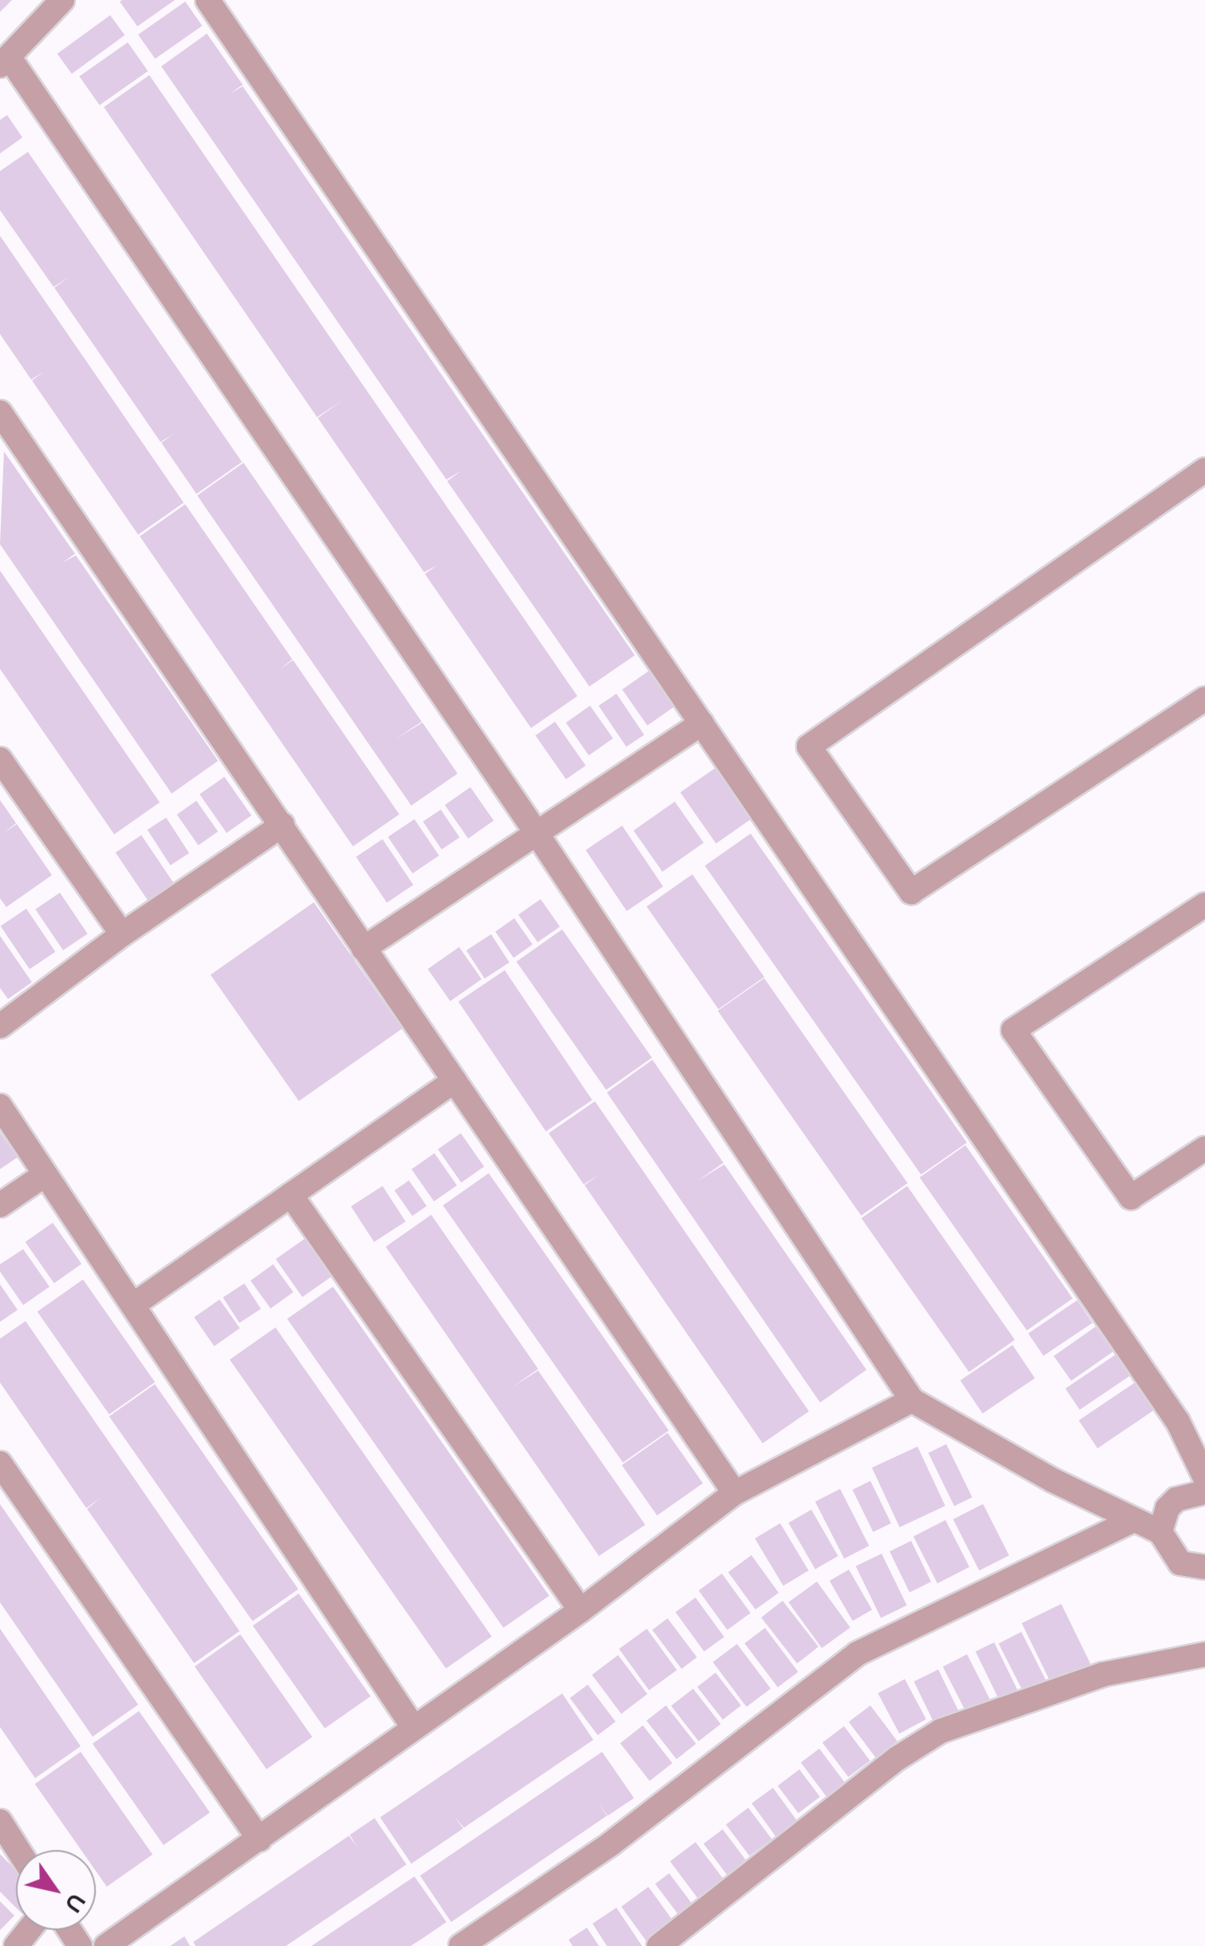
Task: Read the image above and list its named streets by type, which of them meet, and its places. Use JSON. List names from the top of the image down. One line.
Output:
{"north":"bottom right"}
